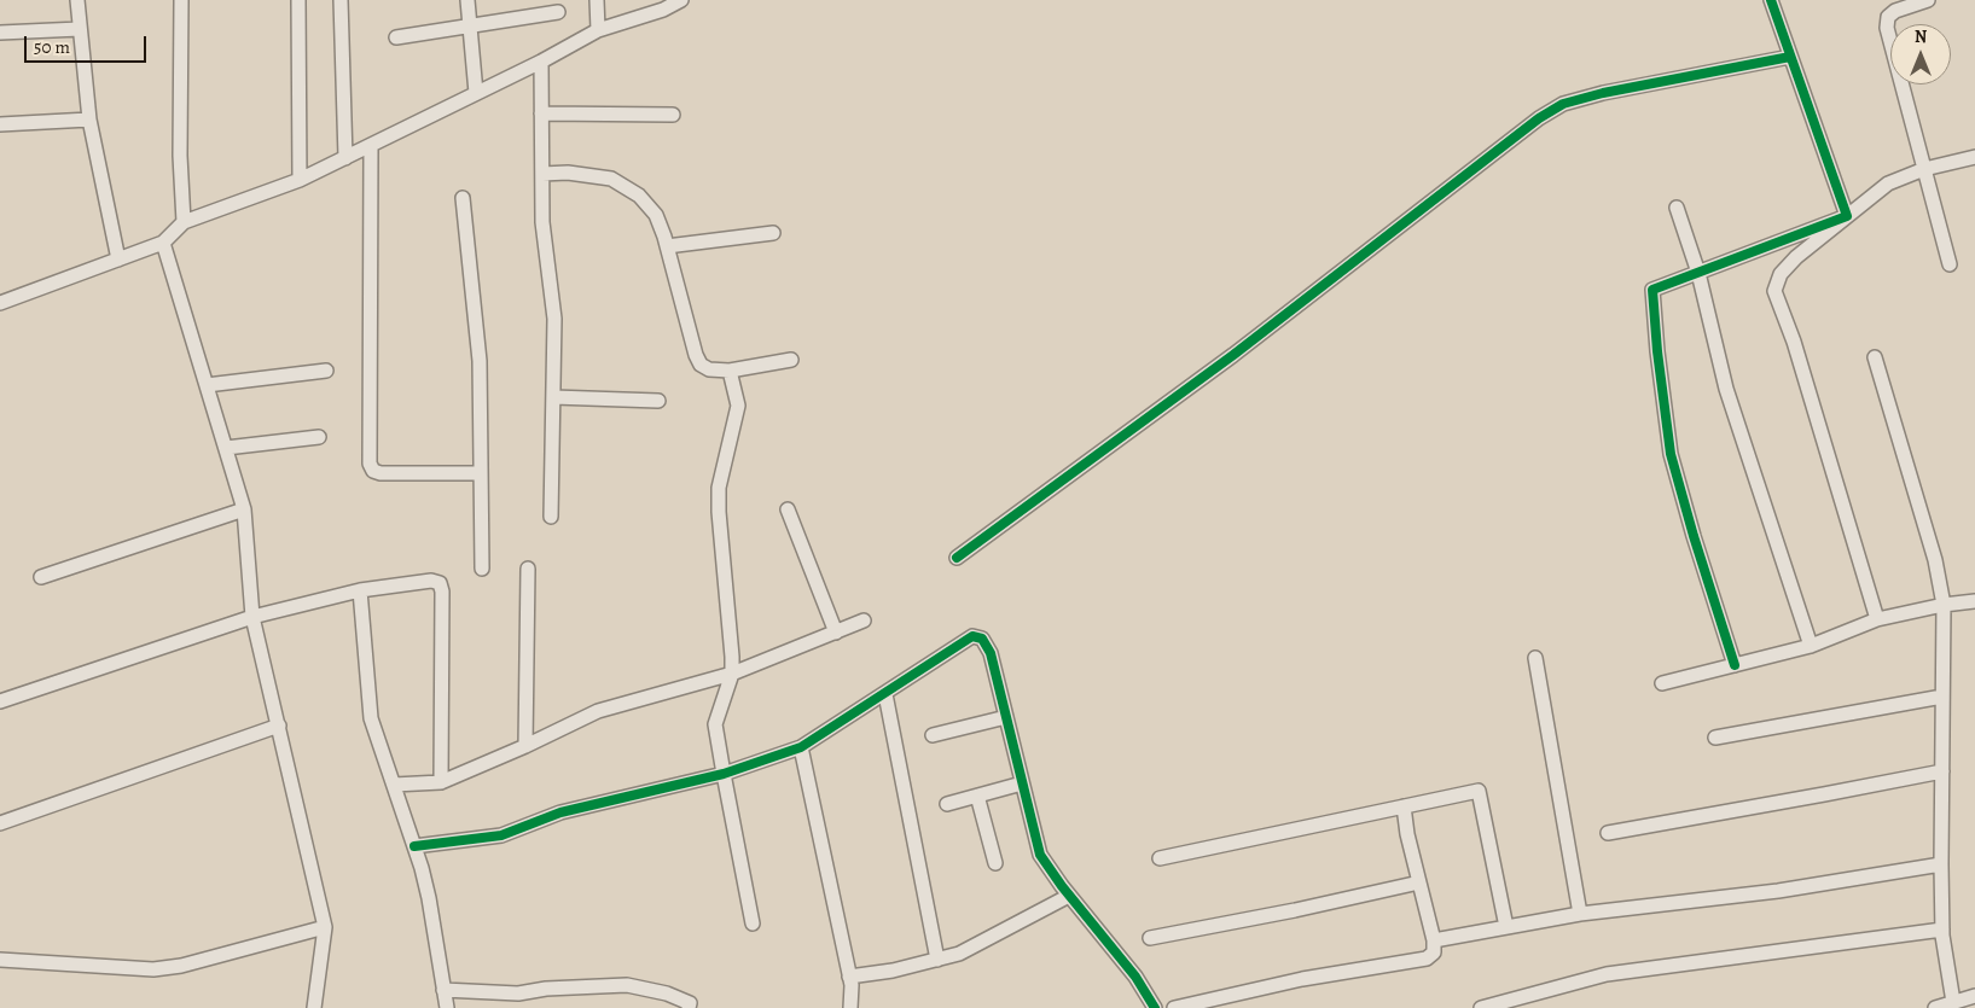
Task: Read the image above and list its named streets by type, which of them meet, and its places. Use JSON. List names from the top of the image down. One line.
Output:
{"scale_bar":"50 m","north":"top"}
